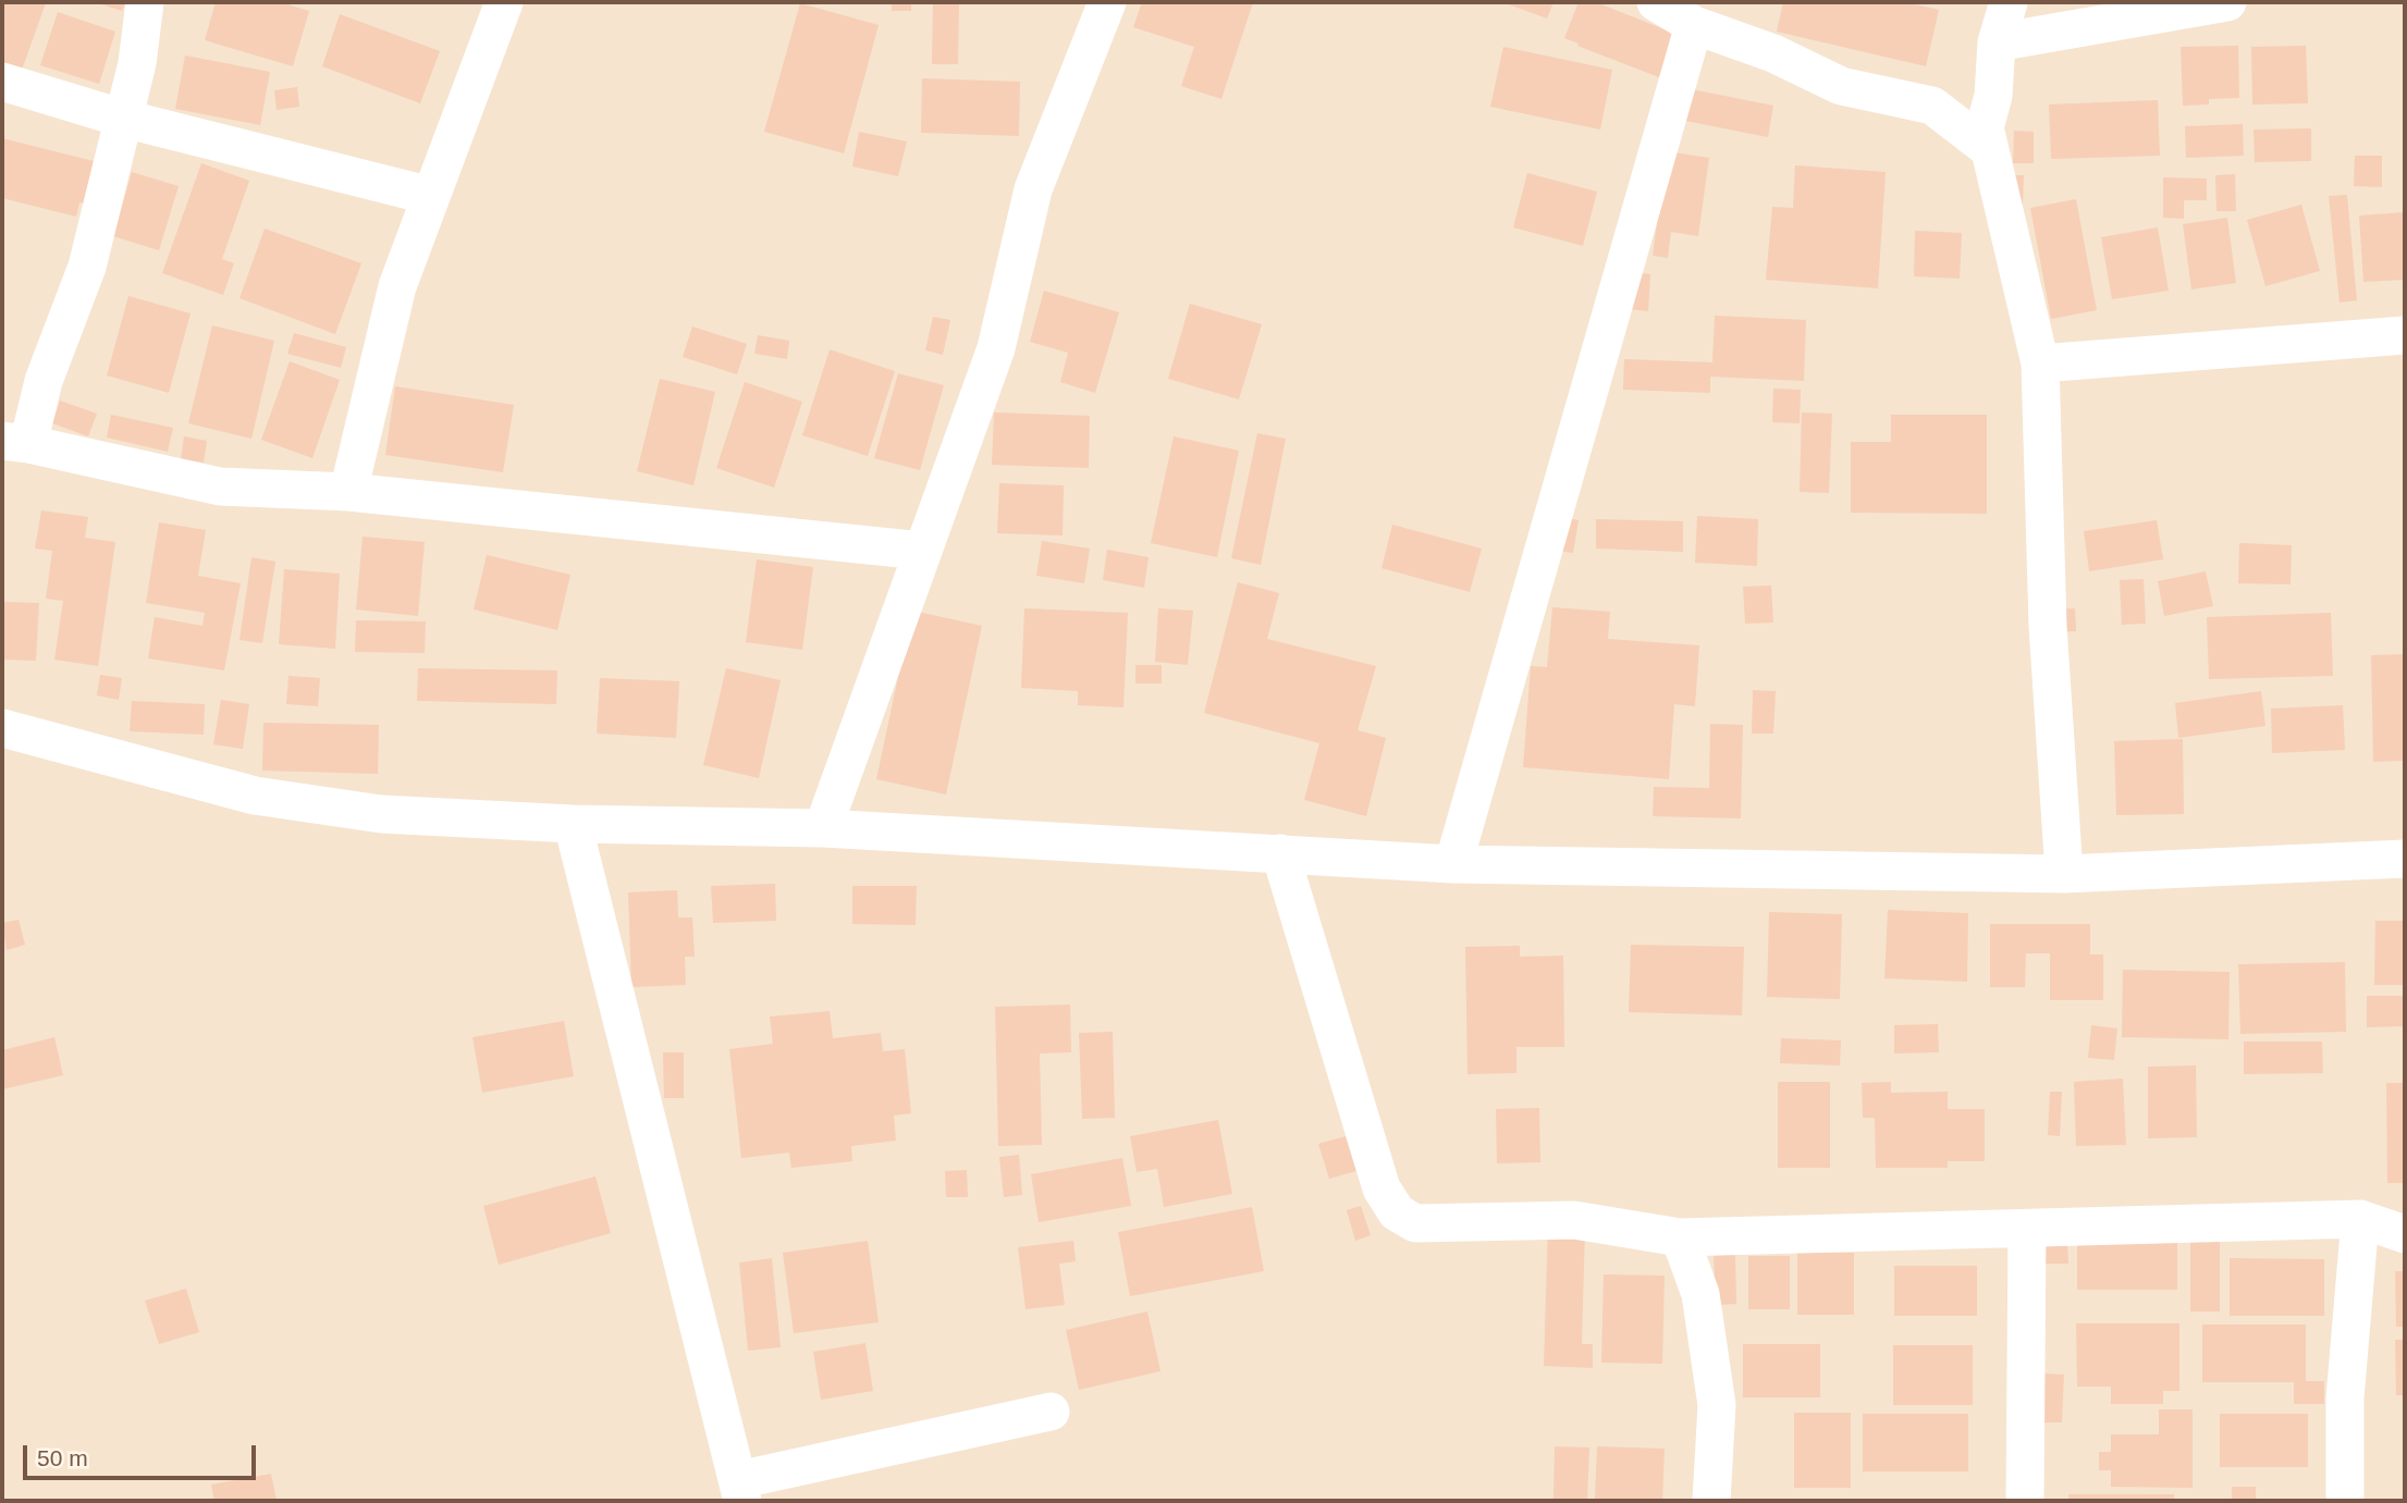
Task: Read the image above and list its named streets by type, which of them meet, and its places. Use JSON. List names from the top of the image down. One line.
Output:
{"scale_bar":"50 m"}
